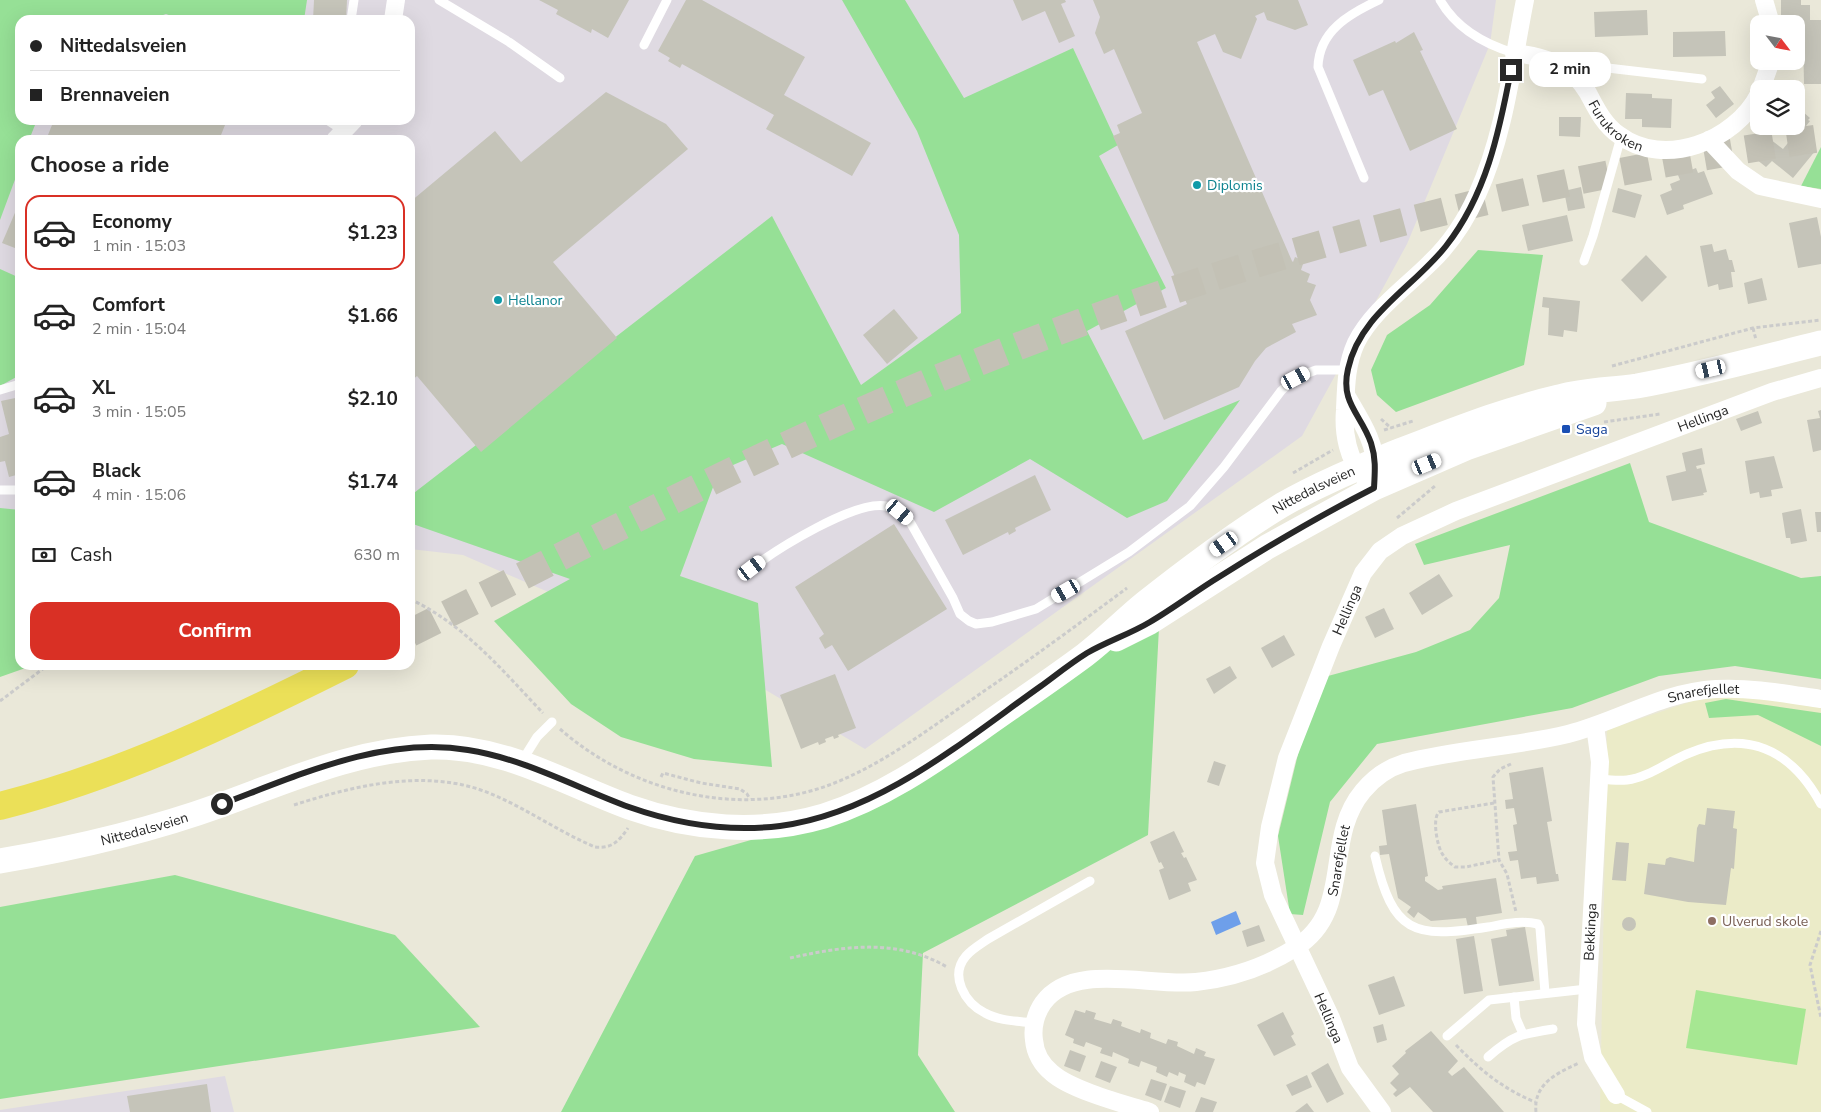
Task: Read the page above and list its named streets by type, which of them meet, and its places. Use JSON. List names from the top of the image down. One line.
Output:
{"streets":{"main road":["Nittedalsveien"],"street":["Furukroken","Hellinga","Snarefjellet","Bekkinga"]},"crossings":[["Hellinga","Snarefjellet"],["Snarefjellet","Bekkinga"]],"places":{"other":["Diplomis","Hellanor","Ulverud skole"],"transit":["Saga"]},"north":"bottom right","page":{"banner":["Nittedalsveien","Brennaveien"],"bubble":"2 min","heading":"Choose a ride","list":[{"name":"Economy","note":"1 min · 15:03","value":"$1.23"},{"name":"Comfort","note":"2 min · 15:04","value":"$1.66"},{"name":"XL","note":"3 min · 15:05","value":"$2.10"},{"name":"Black","note":"4 min · 15:06","value":"$1.74"}],"pay":["Cash","630 m"],"buttons":"Confirm"}}
